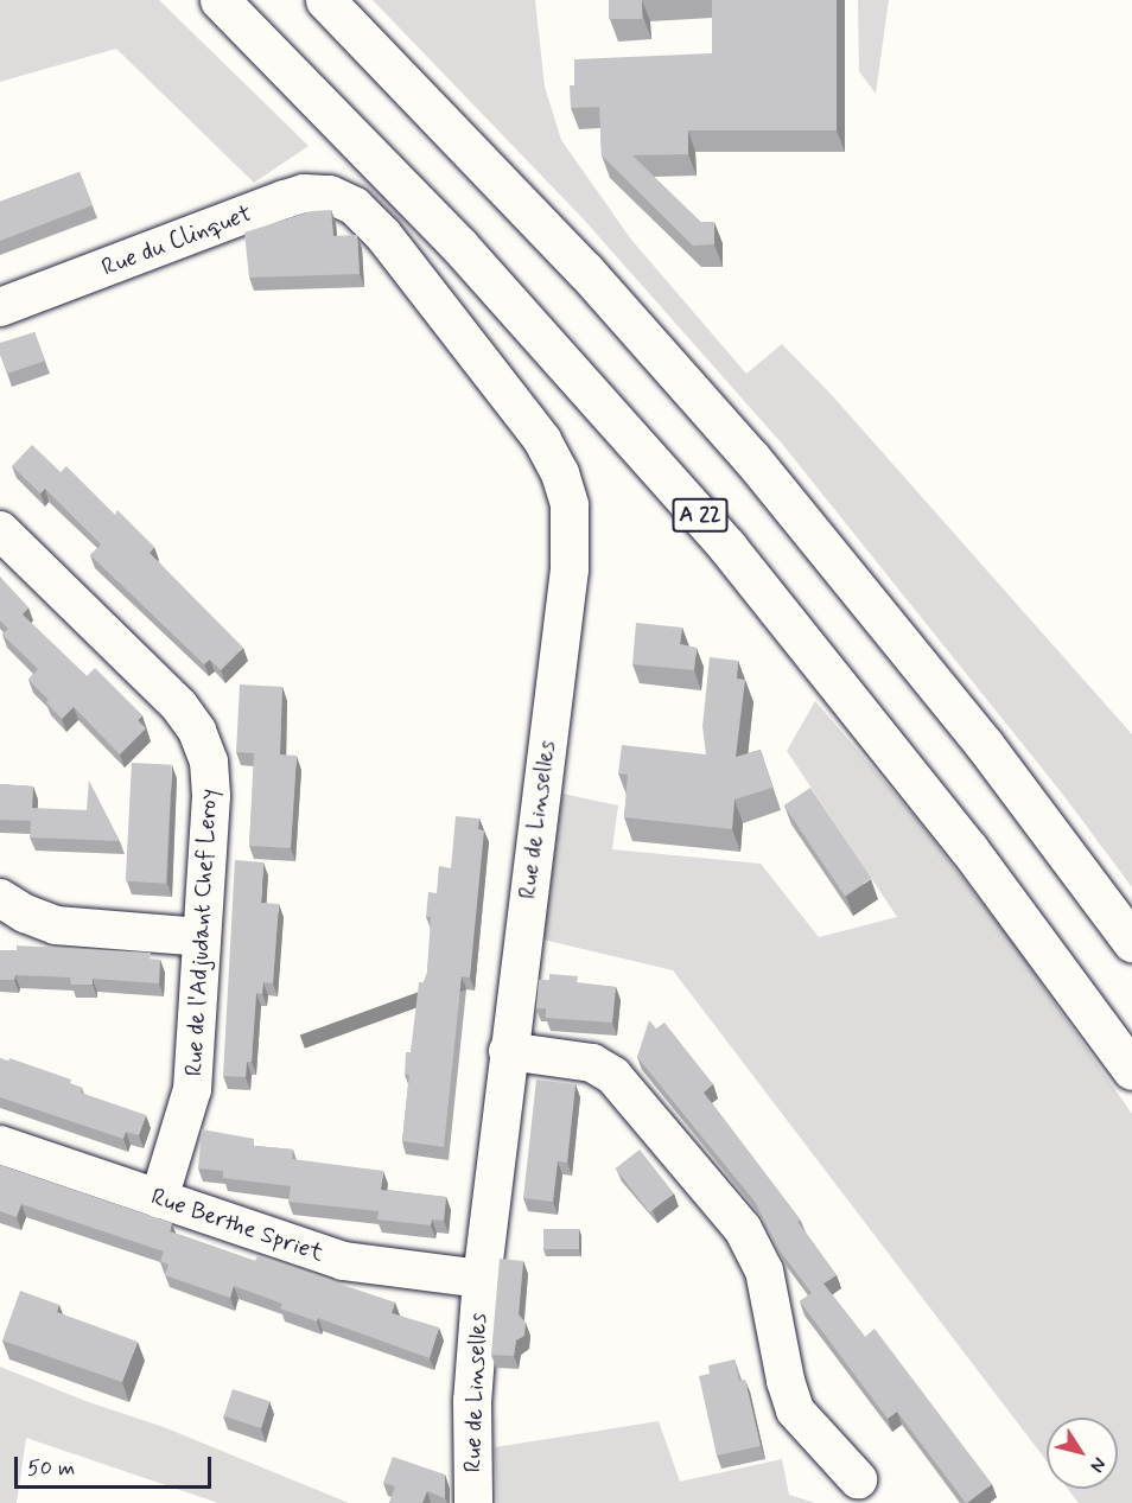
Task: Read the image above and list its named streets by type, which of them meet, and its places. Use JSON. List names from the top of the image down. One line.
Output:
{"streets":{"highway":["A 22"],"street":["Rue du Clinquet","Rue de Linselles","Rue de l'Adjudant Chef Leroy","Rue Berthe Spriet"]},"crossings":[["Rue du Clinquet","Rue de Linselles"],["Rue de Linselles","Rue Berthe Spriet"],["Rue de l'Adjudant Chef Leroy","Rue Berthe Spriet"]],"scale_bar":"50 m","north":"bottom right"}
